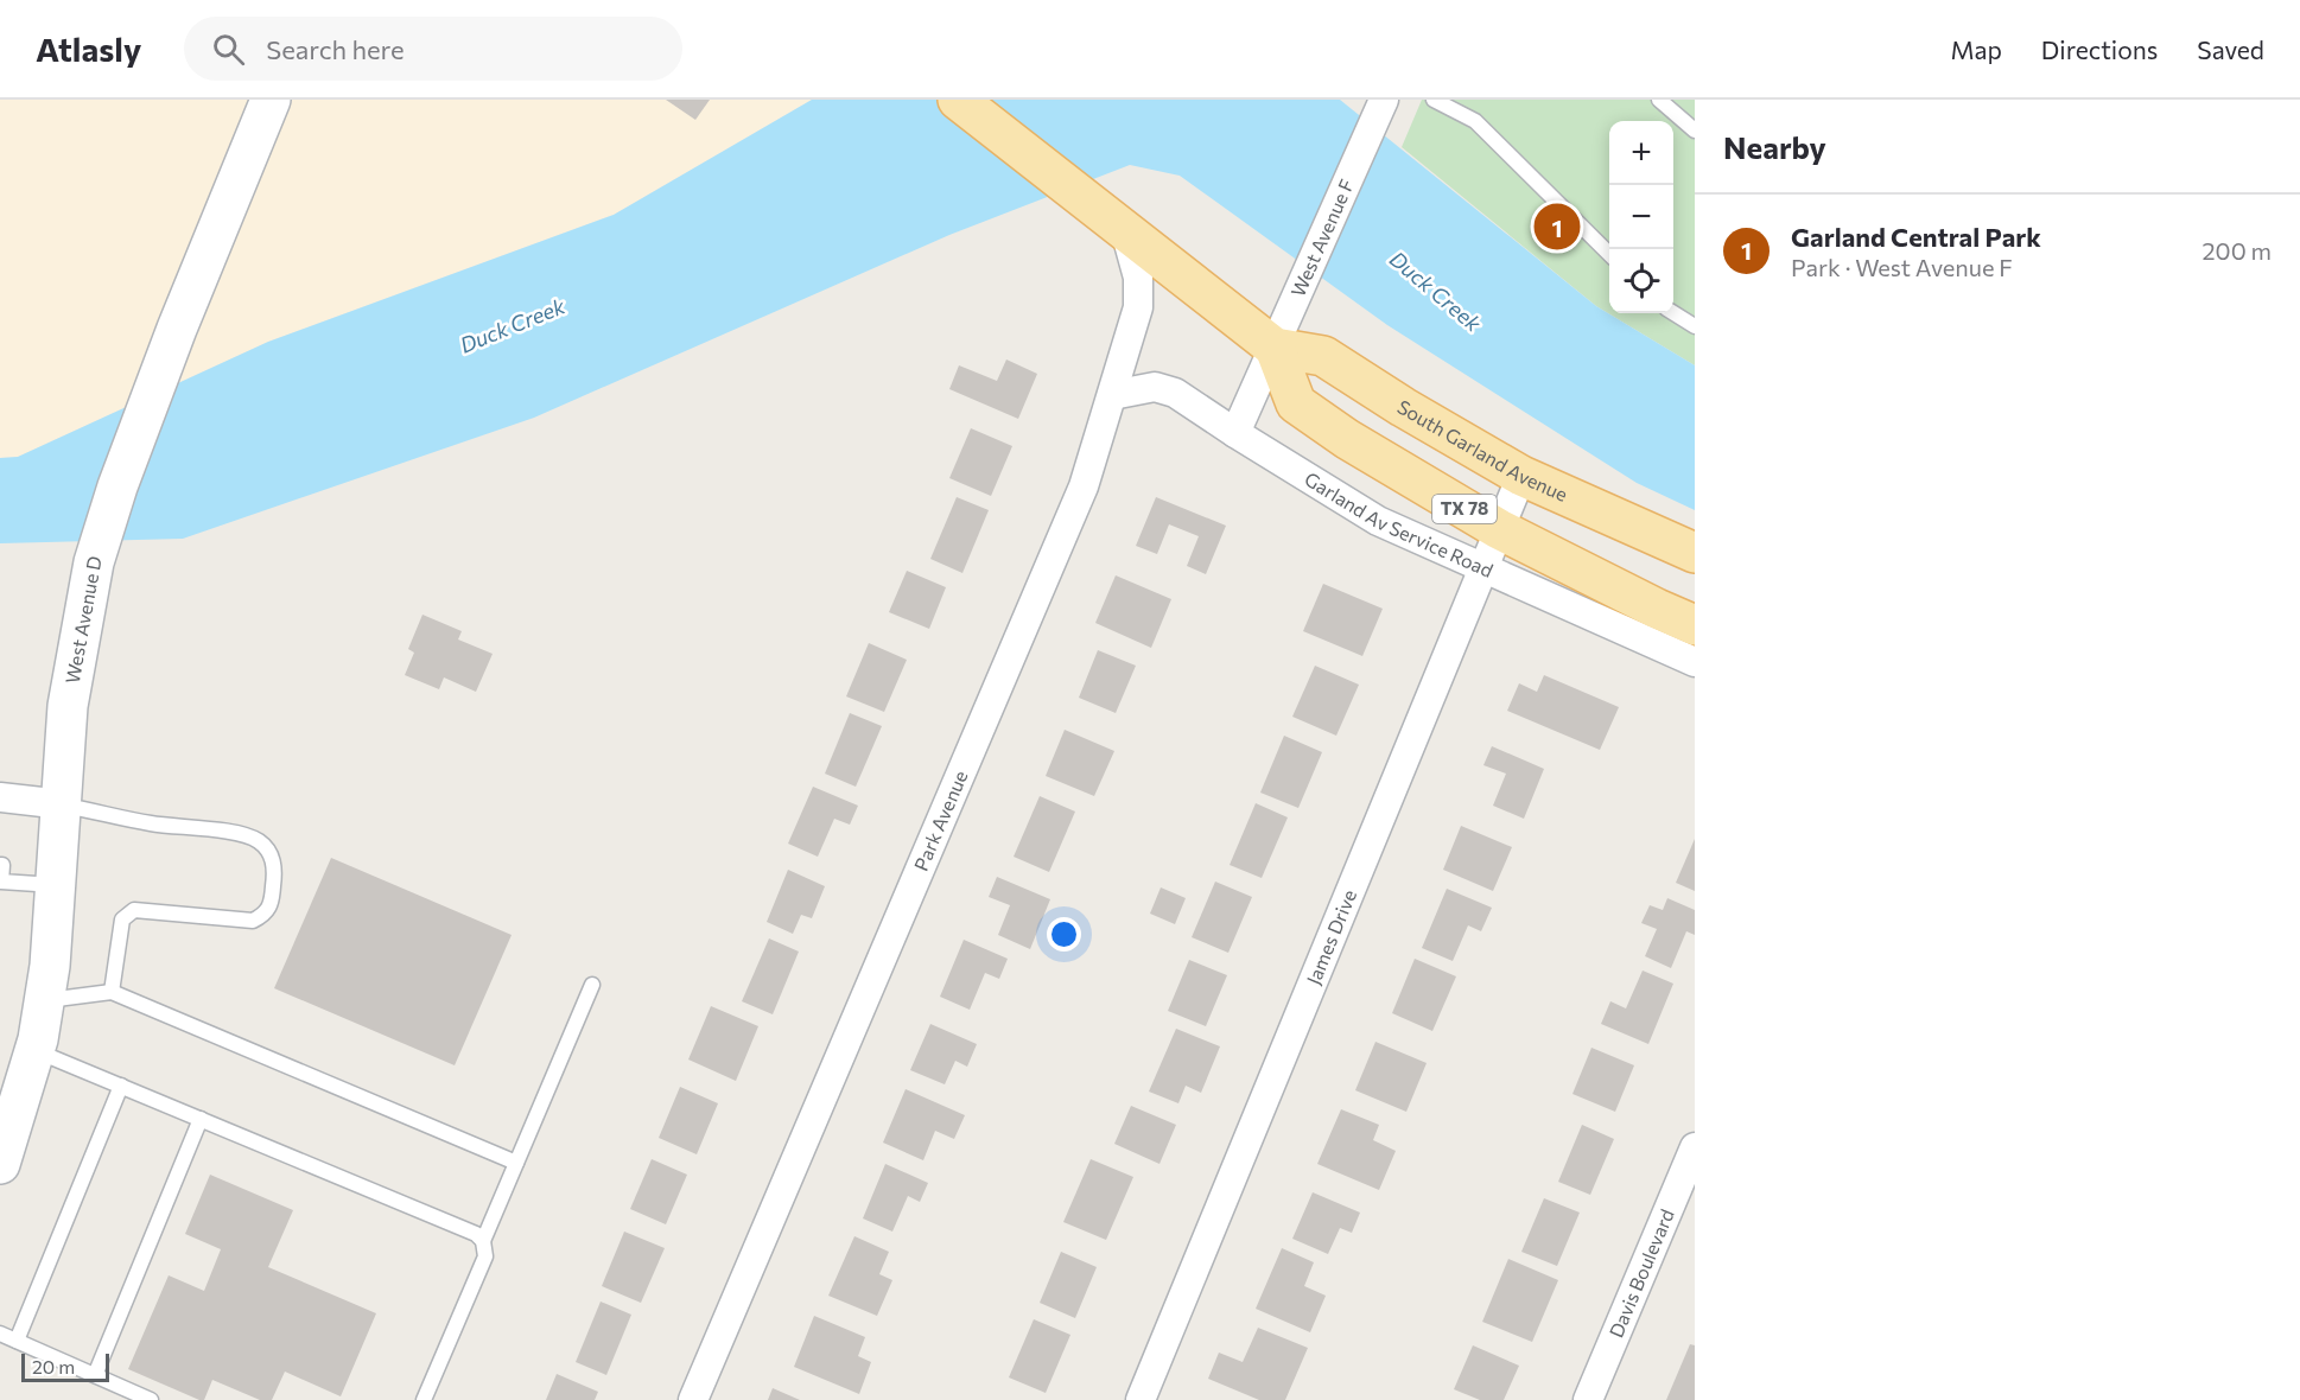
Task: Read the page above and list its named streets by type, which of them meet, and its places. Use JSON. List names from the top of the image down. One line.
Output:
{"streets":{"main road":["South Garland Avenue","TX 78","West Avenue D"],"street":["West Avenue F","Garland Av Service Road","Park Avenue","James Drive","Davis Boulevard"]},"crossings":[["West Avenue F","South Garland Avenue"],["West Avenue F","TX 78"],["South Garland Avenue","TX 78"],["South Garland Avenue","Park Avenue"],["South Garland Avenue","James Drive"],["TX 78","James Drive"],["Garland Av Service Road","Park Avenue"],["Garland Av Service Road","James Drive"]],"water":["Duck Creek"],"scale_bar":"20 m","page":{"header":"Atlasly","search":"Search here","nav":["Map","Directions","Saved"],"heading":"Nearby","map_buttons":["+","−"],"list":[{"mark":"1","name":"Garland Central Park","note":"Park · West Avenue F","value":"200 m"}],"pins":"1","scale":"20 m"}}
